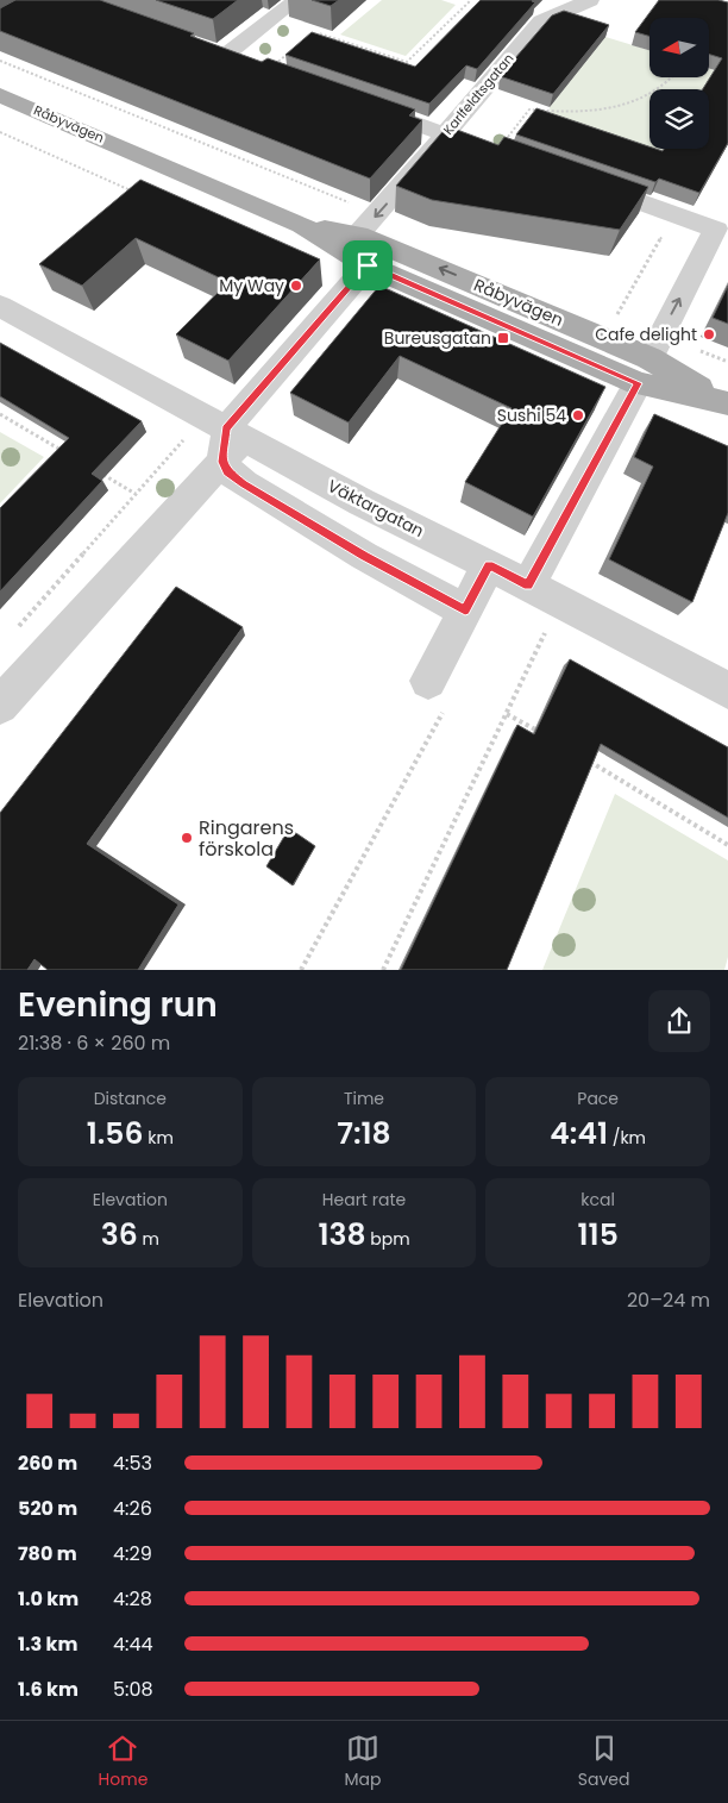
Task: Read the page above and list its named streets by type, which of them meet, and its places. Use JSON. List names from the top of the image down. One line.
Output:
{"streets":{"main road":["Råbyvägen"],"street":["Karlfeldtsgatan","Väktargatan"]},"crossings":[["Karlfeldtsgatan","Råbyvägen"]],"places":{"other":["My Way","Cafe delight","Sushi 54","Ringarens förskola"],"transit":["Bureusgatan"]},"north":"left","page":{"heading":["Evening run","21:38 · 6 × 260 m"],"stats":[["Distance","1.56 km"],["Time","7:18"],["Pace","4:41 /km"],["Elevation","36 m"],["Heart rate","138 bpm"],["kcal","115"]],"chart":["Elevation","20–24 m"],"list":[{"name":"260 m","note":"4:53"},{"name":"520 m","note":"4:26"},{"name":"780 m","note":"4:29"},{"name":"1.0 km","note":"4:28"},{"name":"1.3 km","note":"4:44"},{"name":"1.6 km","note":"5:08"}],"tabs":["Home","Map","Saved"]}}
